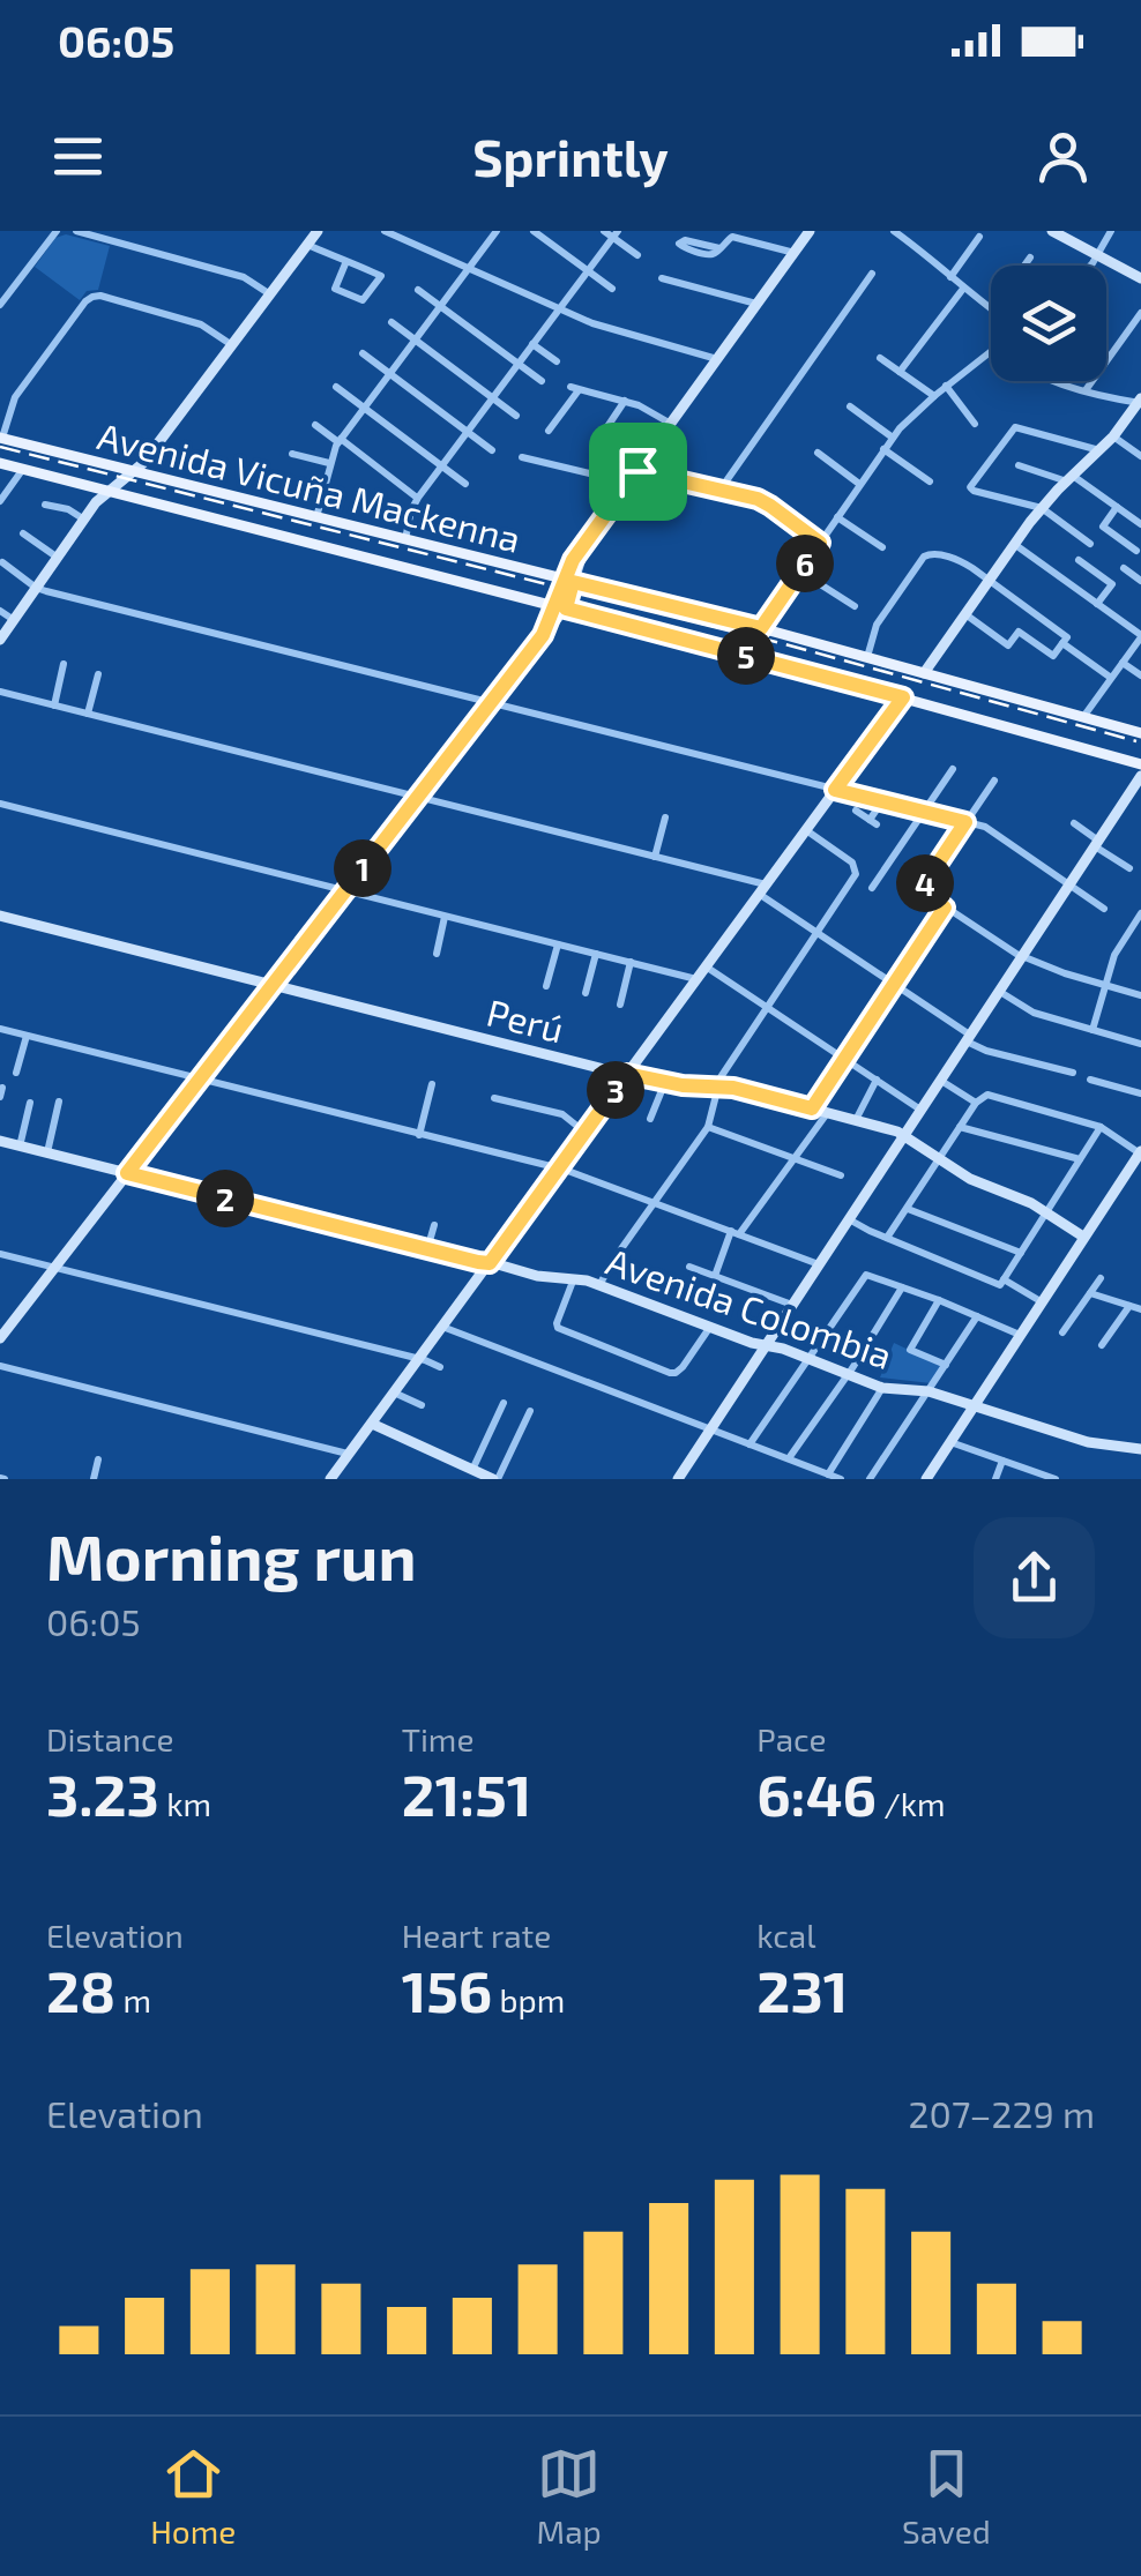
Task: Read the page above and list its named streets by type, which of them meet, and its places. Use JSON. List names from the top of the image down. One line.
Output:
{"streets":{"main road":["Avenida Vicuña Mackenna"],"street":["Perú","Avenida Colombia"]},"page":{"status":"06:05","header":"Sprintly","pins":["6","5","1","4","3","2"],"heading":["Morning run","06:05"],"stats":[["Distance","3.23 km"],["Time","21:51"],["Pace","6:46 /km"],["Elevation","28 m"],["Heart rate","156 bpm"],["kcal","231"]],"chart":["Elevation","207–229 m"],"tabs":["Home","Map","Saved"]}}
